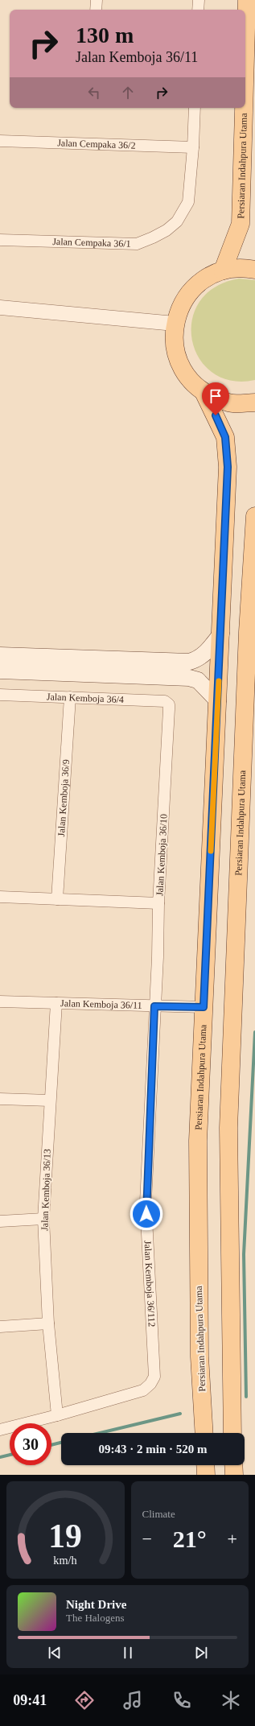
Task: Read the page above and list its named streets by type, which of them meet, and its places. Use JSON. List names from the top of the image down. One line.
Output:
{"streets":{"main road":["Persiaran Indahpura Utama"],"street":["Jalan Cempaka 36/2","Jalan Cempaka 36/1","Jalan Kemboja 36/4","Jalan Kemboja 36/9","Jalan Kemboja 36/10","Jalan Kemboja 36/11","Jalan Kemboja 36/13","Jalan Kemboja 36/112"]},"crossings":[["Jalan Cempaka 36/2","Jalan Cempaka 36/1"],["Persiaran Indahpura Utama","Jalan Kemboja 36/11"],["Jalan Kemboja 36/4","Jalan Kemboja 36/9"],["Jalan Kemboja 36/4","Jalan Kemboja 36/10"],["Jalan Kemboja 36/10","Jalan Kemboja 36/11"],["Jalan Kemboja 36/10","Jalan Kemboja 36/112"],["Jalan Kemboja 36/11","Jalan Kemboja 36/13"],["Jalan Kemboja 36/11","Jalan Kemboja 36/112"],["Jalan Kemboja 36/13","Jalan Kemboja 36/112"]],"page":{"turn":["130 m","Jalan Kemboja 36/11"],"limit":"30","trip":"09:43 · 2 min · 520 m","tile":"Climate","heat":["−","21°","+"],"song":["Night Drive","The Halogens"],"tabs":"09:41","gauge":["19","km/h"]}}
